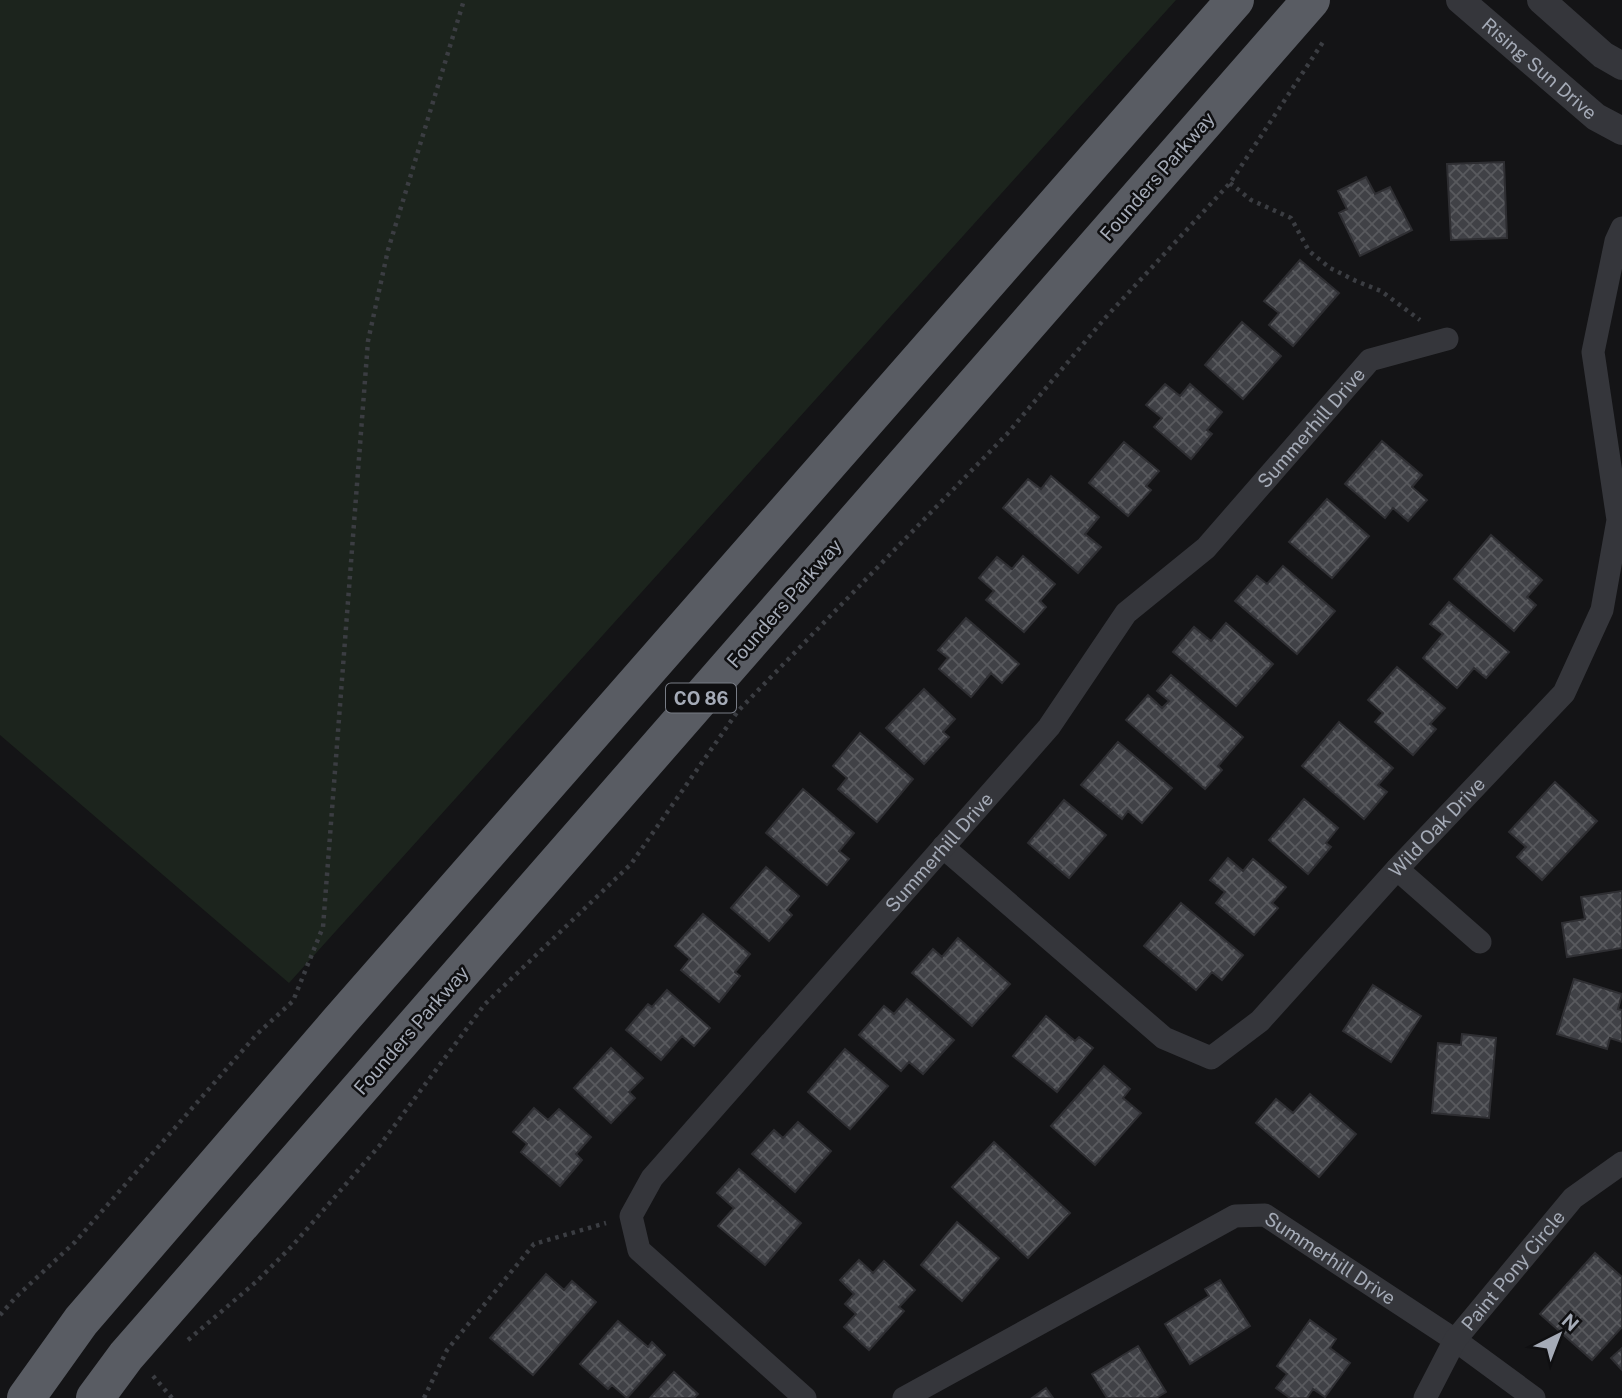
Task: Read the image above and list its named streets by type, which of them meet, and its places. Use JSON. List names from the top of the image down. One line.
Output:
{"streets":{"highway":["Founders Parkway","CO 86"],"street":["Rising Sun Drive","Summerhill Drive","Wild Oak Drive","Paint Pony Circle"]},"crossings":[["Summerhill Drive","Wild Oak Drive"],["Summerhill Drive","Paint Pony Circle"]],"north":"top right"}
